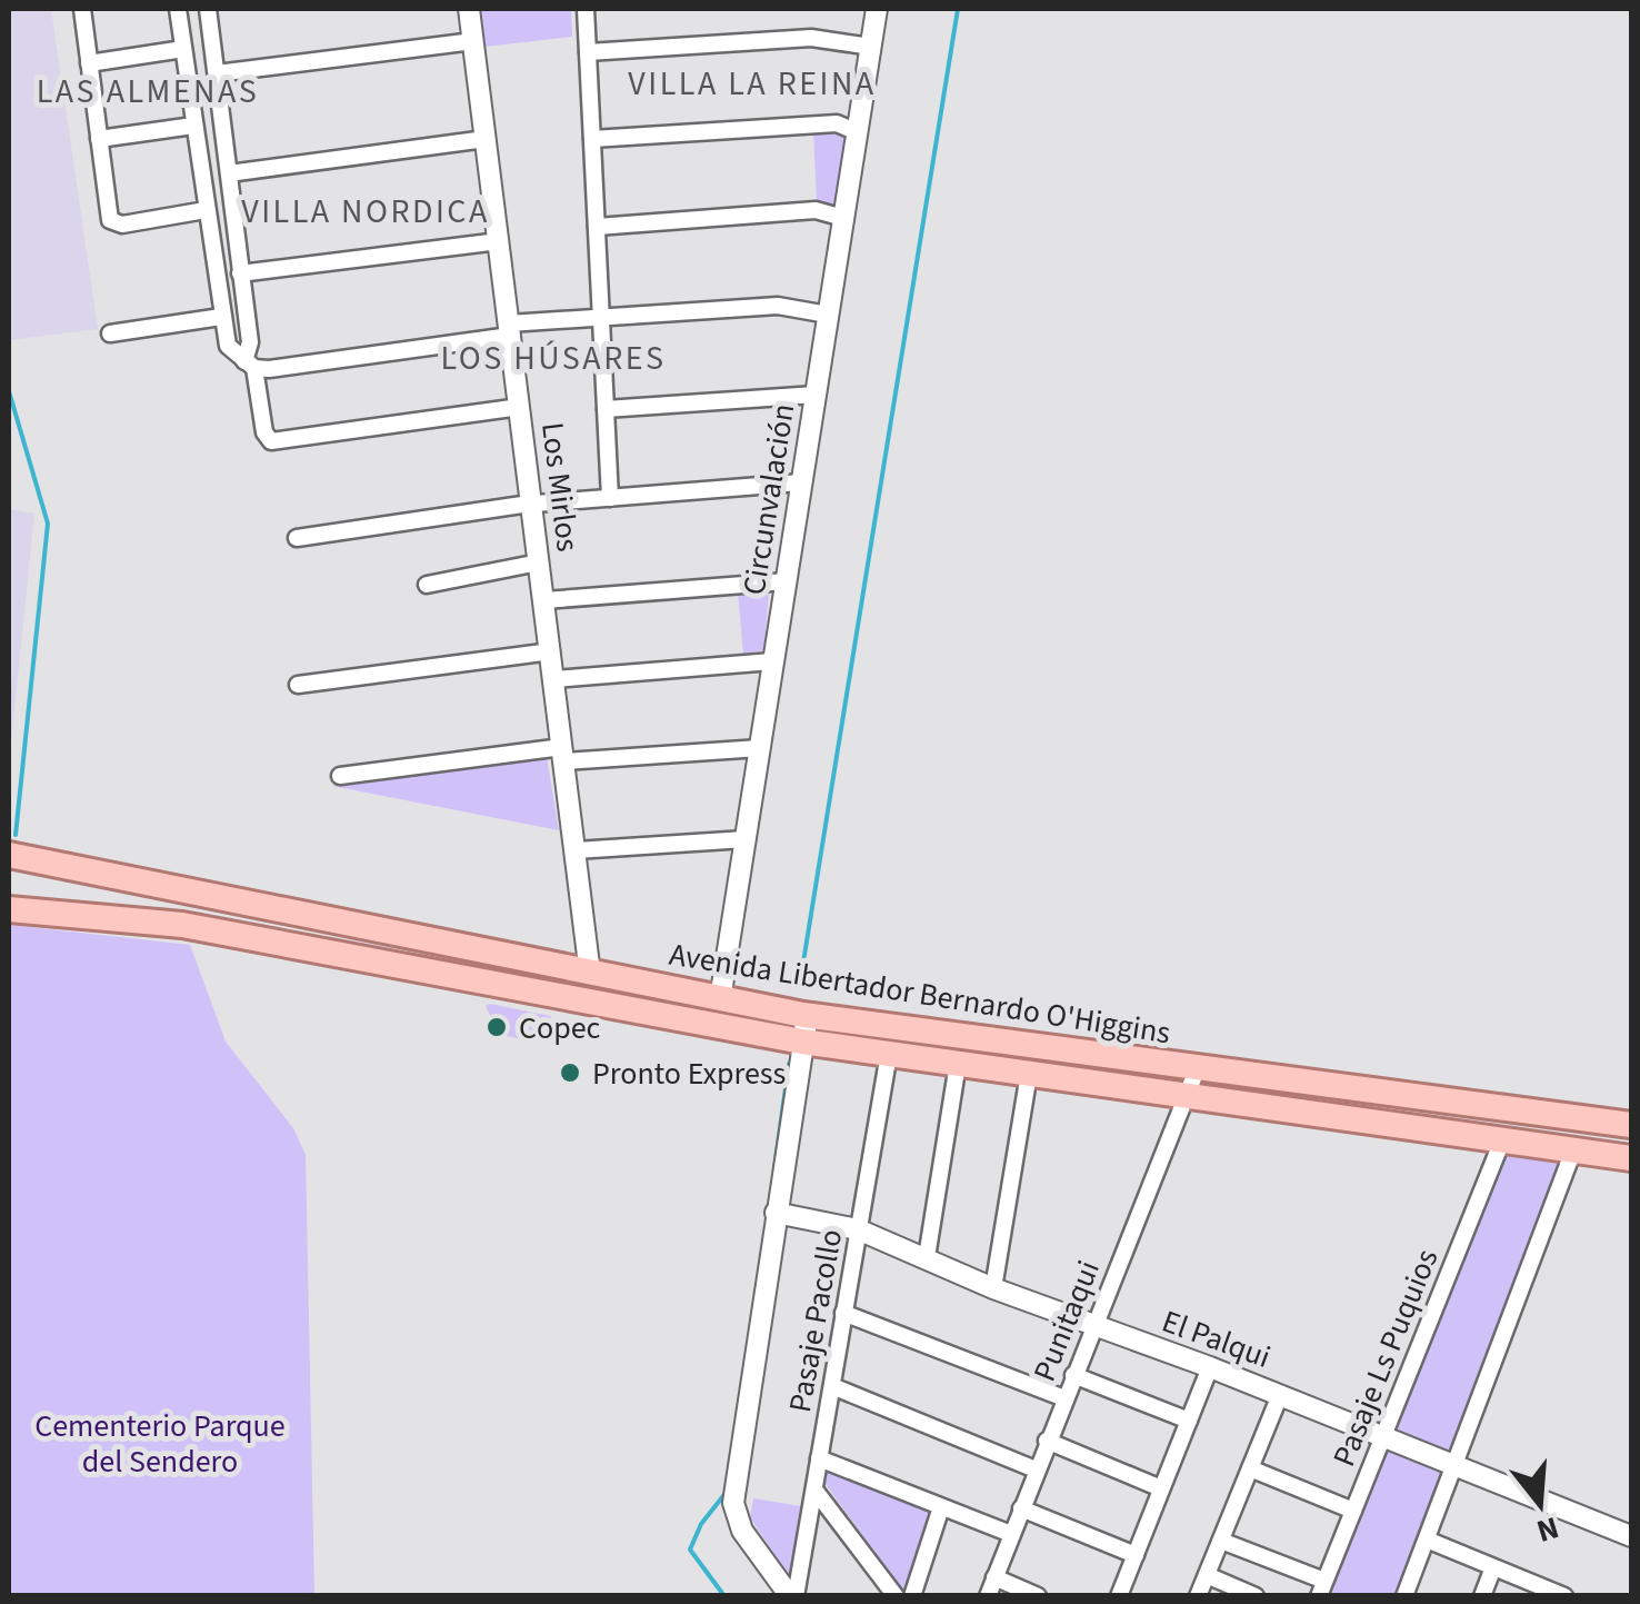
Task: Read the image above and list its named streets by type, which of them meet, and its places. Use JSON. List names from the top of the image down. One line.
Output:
{"streets":{"main road":["Avenida Libertador Bernardo O'Higgins"],"street":["Los Mirlos","Circunvalación","Pasaje Pacollo","Punitaqui","El Palqui","Pasaje Ls Puquios"]},"crossings":[["Los Mirlos","Avenida Libertador Bernardo O'Higgins"],["Circunvalación","Avenida Libertador Bernardo O'Higgins"],["Avenida Libertador Bernardo O'Higgins","Pasaje Pacollo"],["Avenida Libertador Bernardo O'Higgins","Punitaqui"],["Avenida Libertador Bernardo O'Higgins","Pasaje Ls Puquios"],["Pasaje Pacollo","El Palqui"],["Punitaqui","El Palqui"],["El Palqui","Pasaje Ls Puquios"]],"districts":["VILLA LA REINA","LAS ALMENAS","VILLA NORDICA","LOS HÚSARES"],"parks":["Cementerio Parque del Sendero"],"places":["Copec","Pronto Express"],"north":"bottom"}
